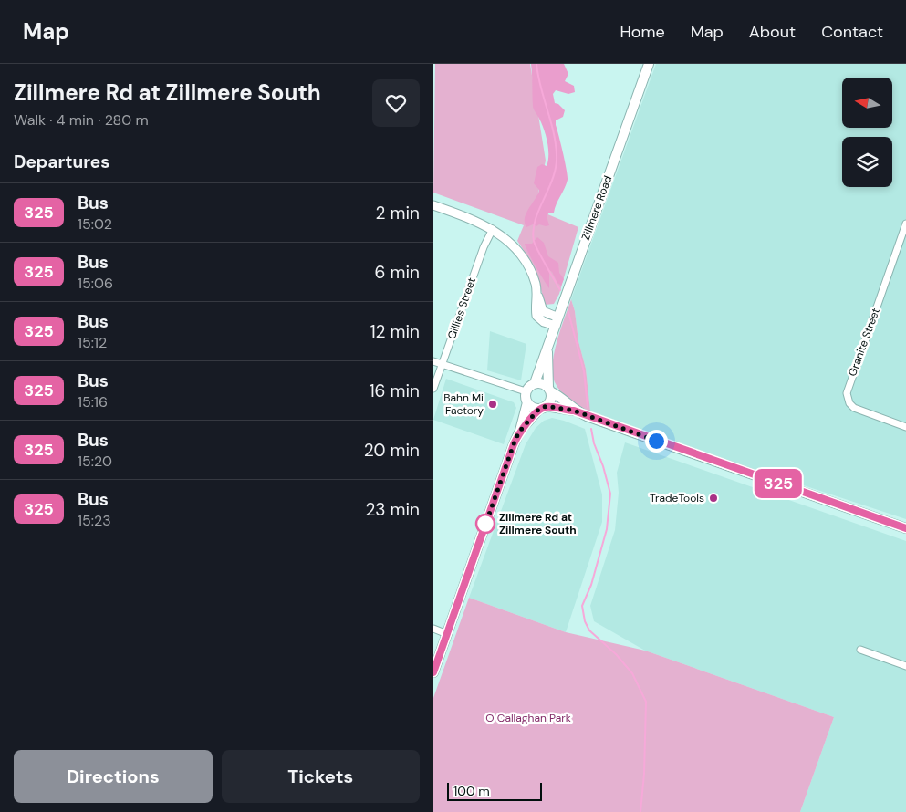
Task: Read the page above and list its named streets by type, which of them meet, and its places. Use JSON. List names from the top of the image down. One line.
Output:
{"streets":{"main road":["Zillmere Road"],"street":["Gillies Street","Granite Street"]},"parks":["O Callaghan Park"],"places":["Bahn Mi Factory","TradeTools","Zillmere Rd at Zillmere South"],"lines":["bus line 325"],"scale_bar":"100 m","north":"left","page":{"header":"Map","nav":["Home","Map","About","Contact"],"heading":[["Zillmere Rd at Zillmere South","Walk · 4 min · 280 m"],"Departures"],"on_map":"325","list":[{"mark":"325","name":"Bus","note":"15:02","value":"2 min"},{"mark":"325","name":"Bus","note":"15:06","value":"6 min"},{"mark":"325","name":"Bus","note":"15:12","value":"12 min"},{"mark":"325","name":"Bus","note":"15:16","value":"16 min"},{"mark":"325","name":"Bus","note":"15:20","value":"20 min"},{"mark":"325","name":"Bus","note":"15:23","value":"23 min"}],"buttons":["Directions","Tickets"],"scale":"100 m"}}
